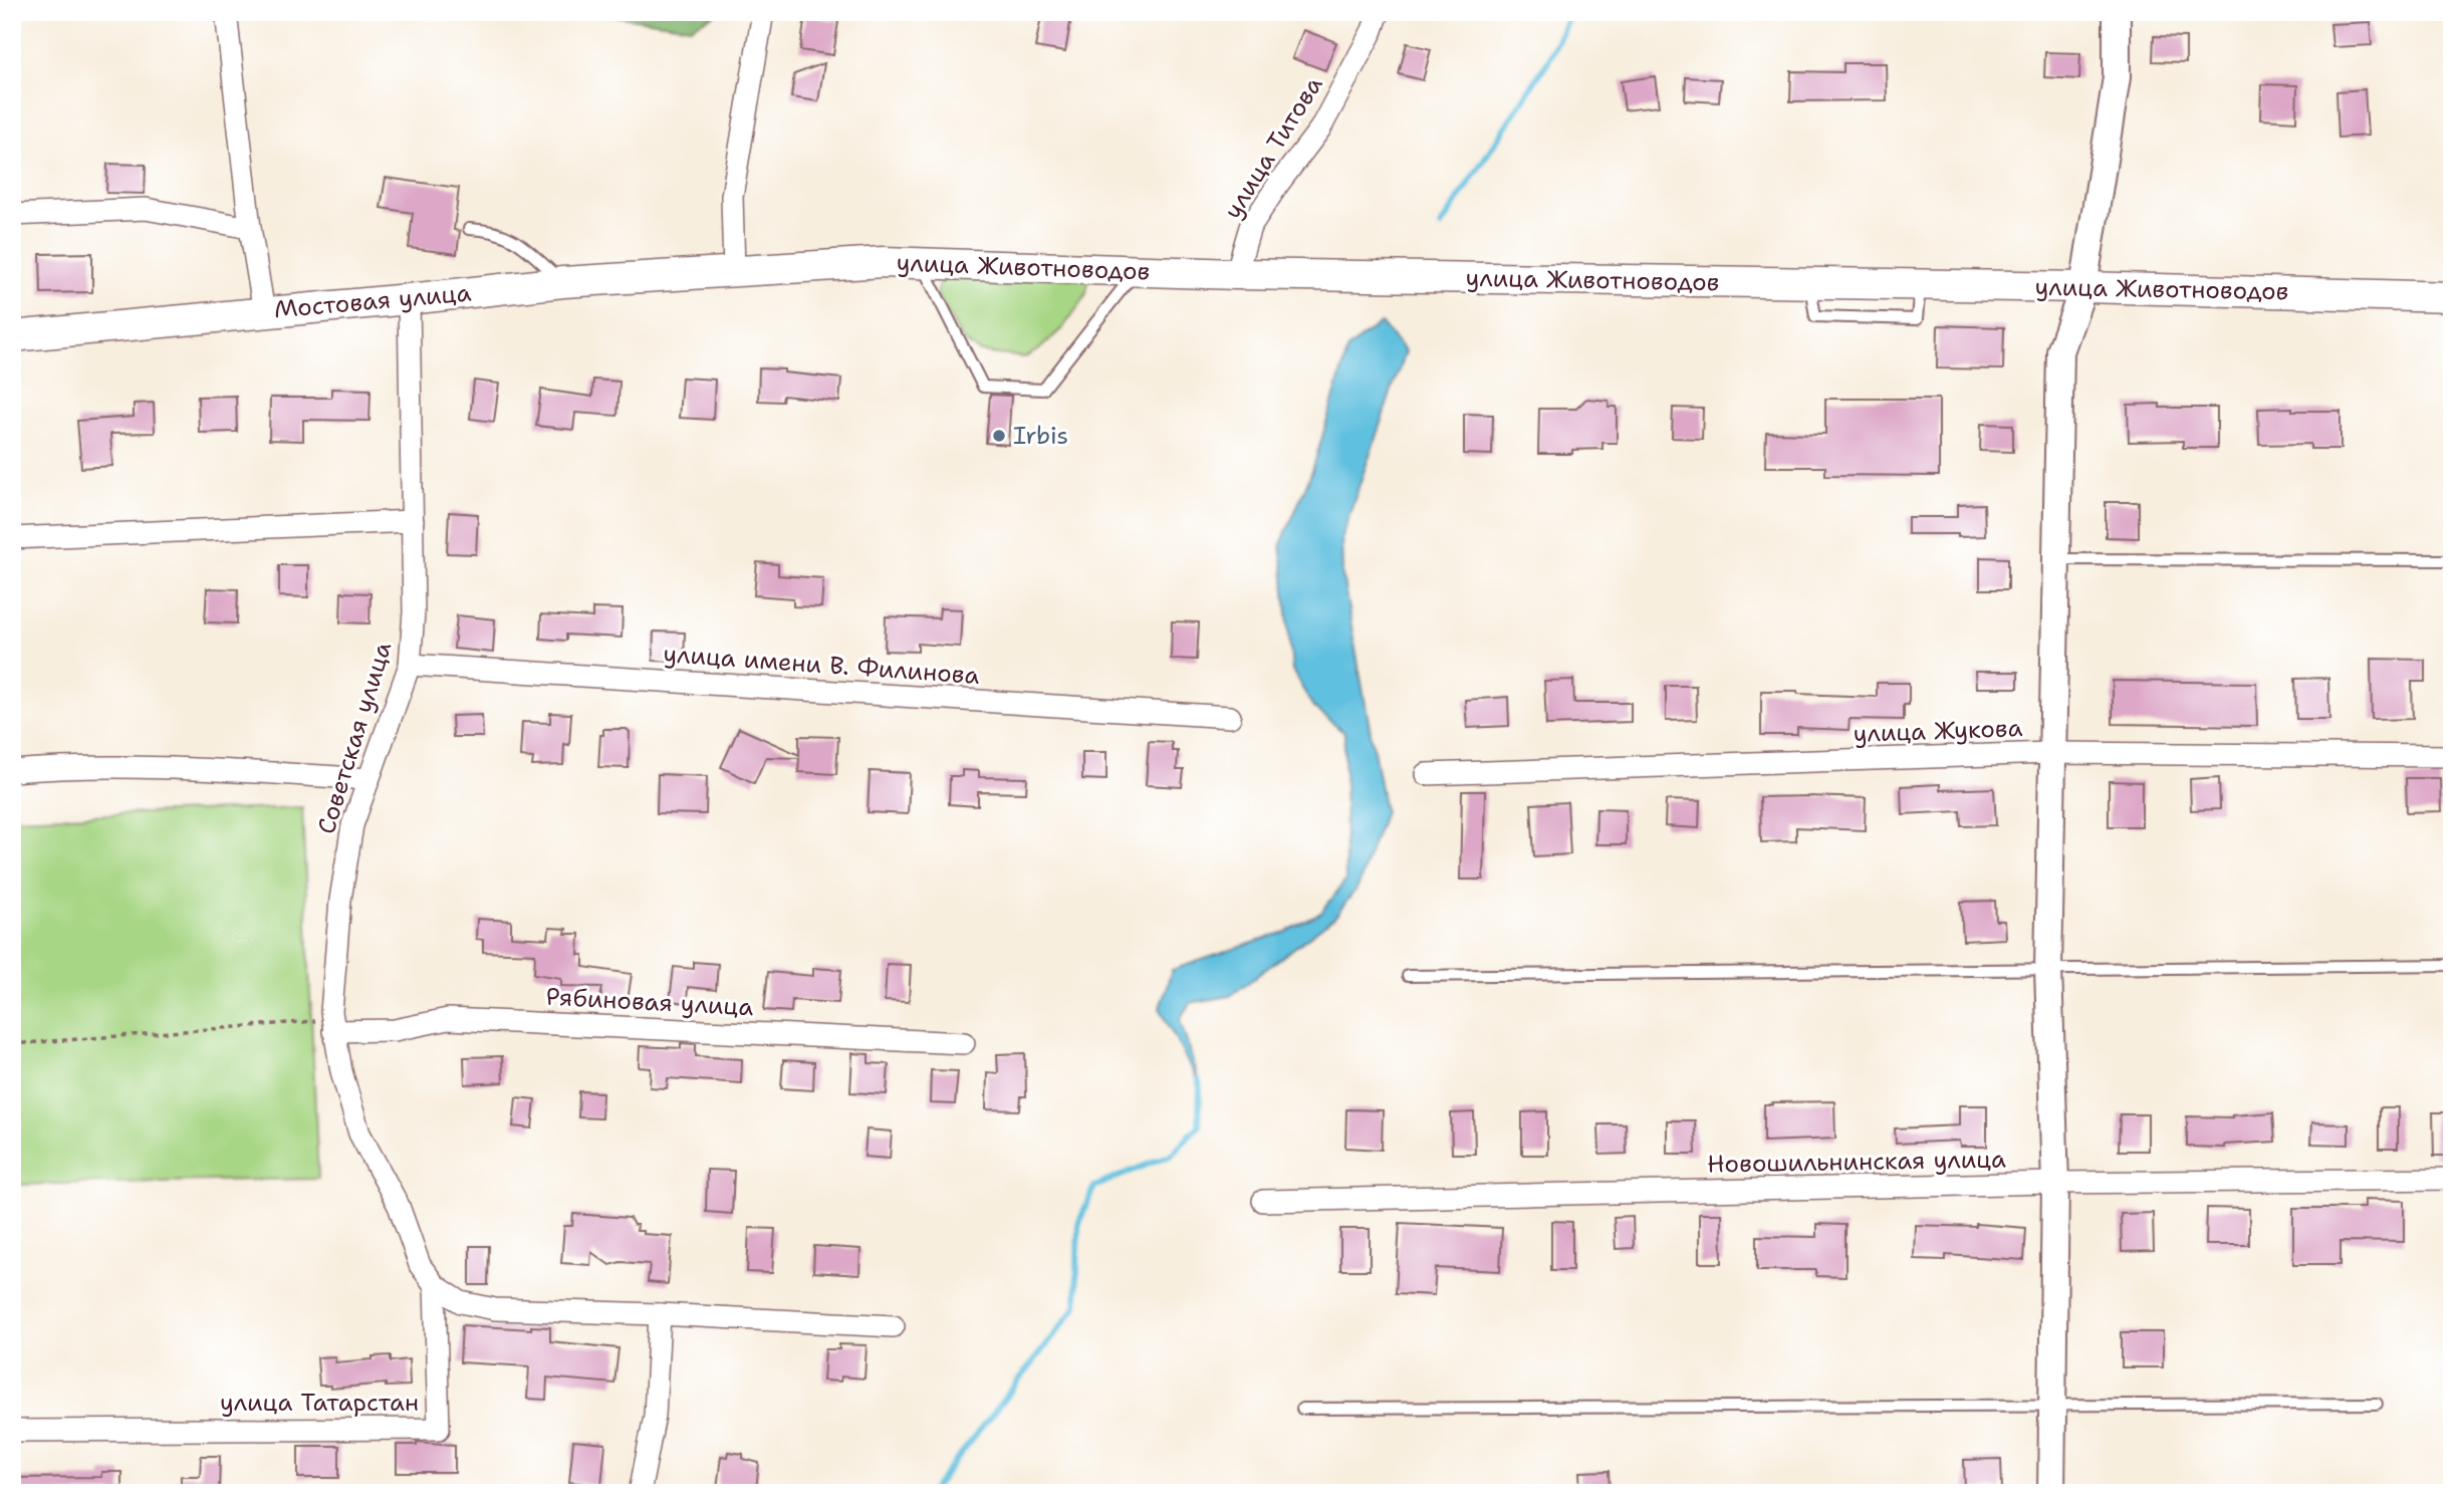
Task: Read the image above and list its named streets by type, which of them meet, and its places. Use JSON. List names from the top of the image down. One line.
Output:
{"streets":{"main road":["улица Животноводов","Мостовая улица"],"street":["улица Титова","улица имени В. Филинова","улица Жукова","Советская улица","Рябиновая улица","Новошильнинская улица","улица Татарстан"]},"crossings":[["улица Титова","улица Животноводов"],["улица Животноводов","Мостовая улица"],["Мостовая улица","Советская улица"],["улица имени В. Филинова","Советская улица"],["Советская улица","Рябиновая улица"],["Советская улица","улица Татарстан"]],"places":["Irbis"]}
